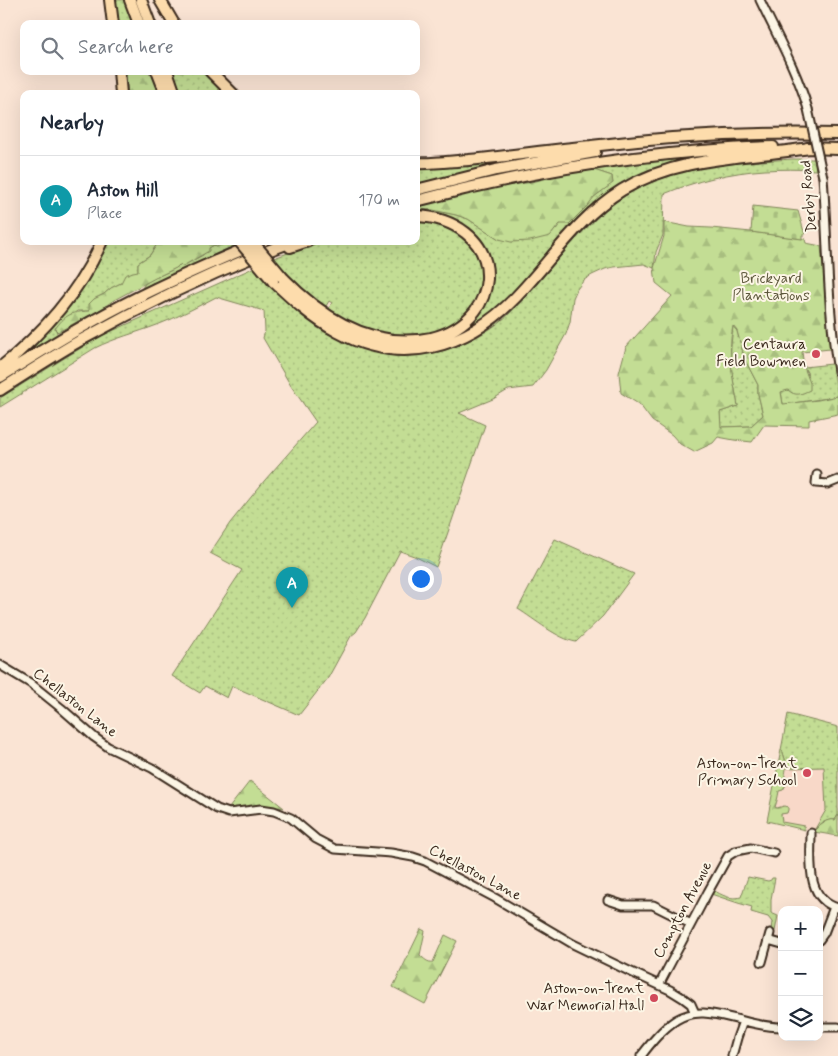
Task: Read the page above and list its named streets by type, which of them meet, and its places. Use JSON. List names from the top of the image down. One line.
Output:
{"streets":{"street":["Derby Road","Chellaston Lane","Compton Avenue"]},"crossings":[["Chellaston Lane","Compton Avenue"]],"parks":["Brickyard Plantations"],"places":["Centaura Field Bowmen","Aston-on-Trent Primary School","Aston-on-Trent War Memorial Hall"],"page":{"search":"Search here","heading":"Nearby","list":[{"mark":"A","name":"Aston Hill","note":"Place","value":"170 m"}],"pins":"A","map_buttons":["+","−"]}}
